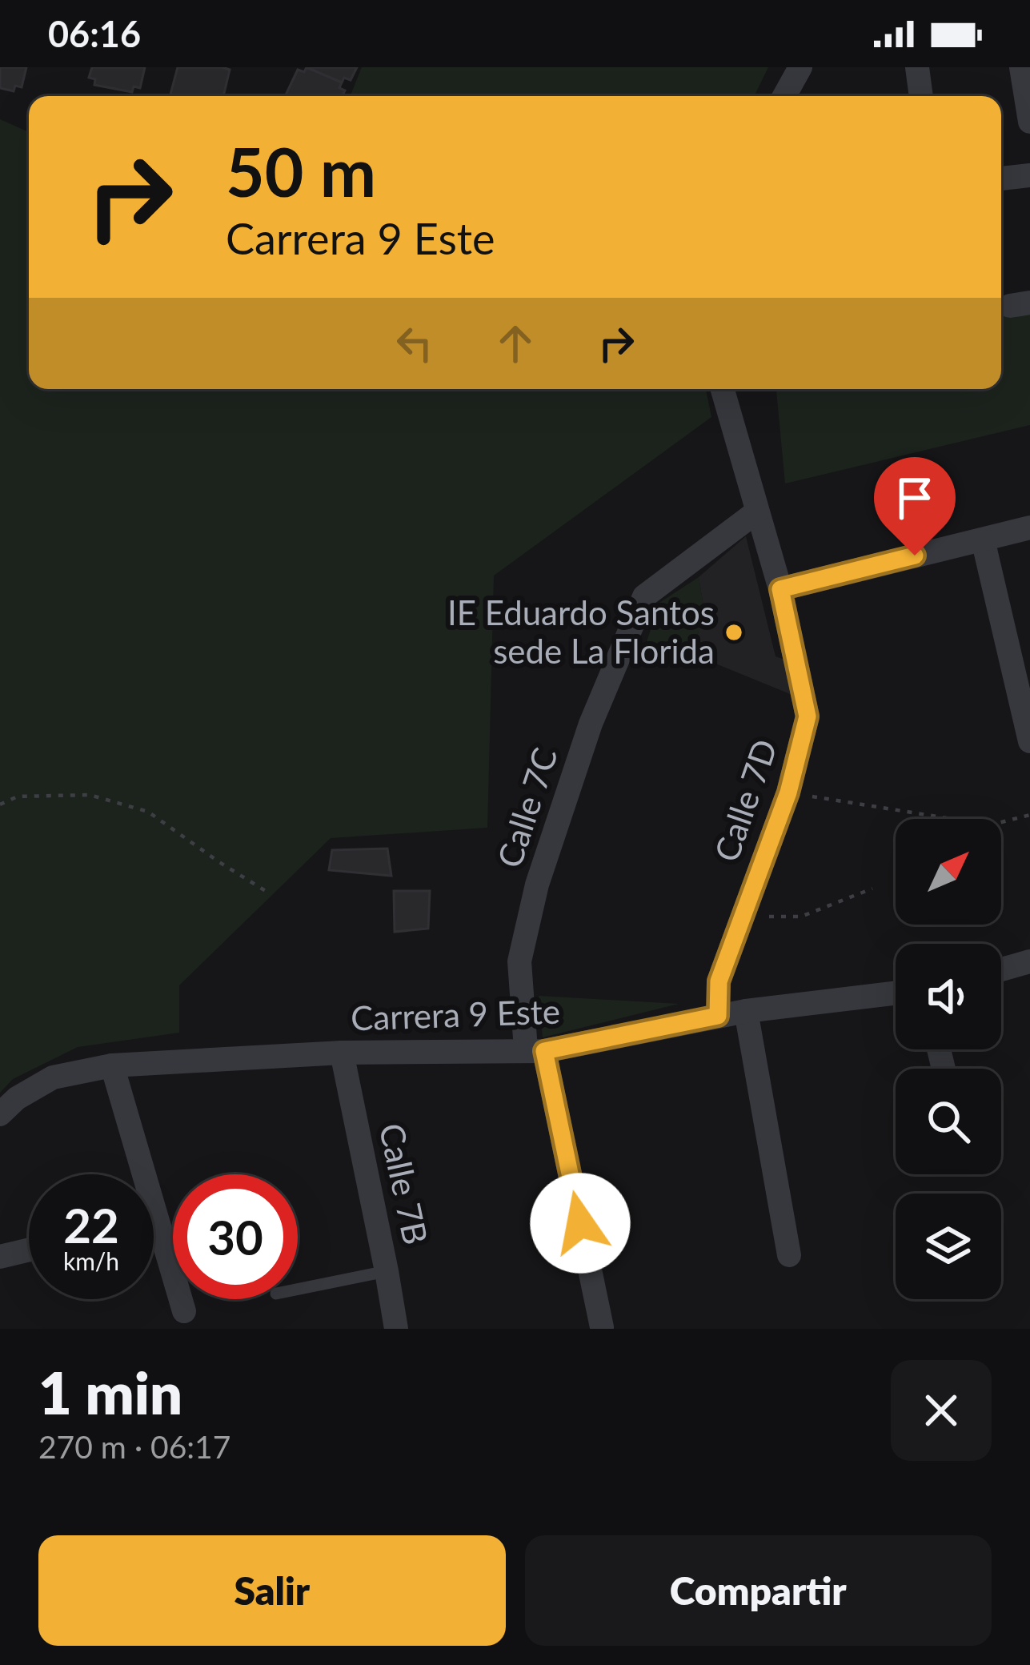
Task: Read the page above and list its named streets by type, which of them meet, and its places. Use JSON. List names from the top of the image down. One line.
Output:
{"streets":{"street":["Calle 7D","Calle 7C","Carrera 9 Este","Calle 7B"]},"crossings":[["Calle 7D","Calle 7C"],["Calle 7D","Carrera 9 Este"],["Calle 7C","Carrera 9 Este"],["Carrera 9 Este","Calle 7B"]],"places":["IE Eduardo Santos sede La Florida"],"north":"top right","page":{"status":"06:16","turn":["50 m","Carrera 9 Este"],"speed":"22 km/h","limit":"30","heading":["1 min","270 m · 06:17"],"buttons":["Salir","Compartir"]}}
